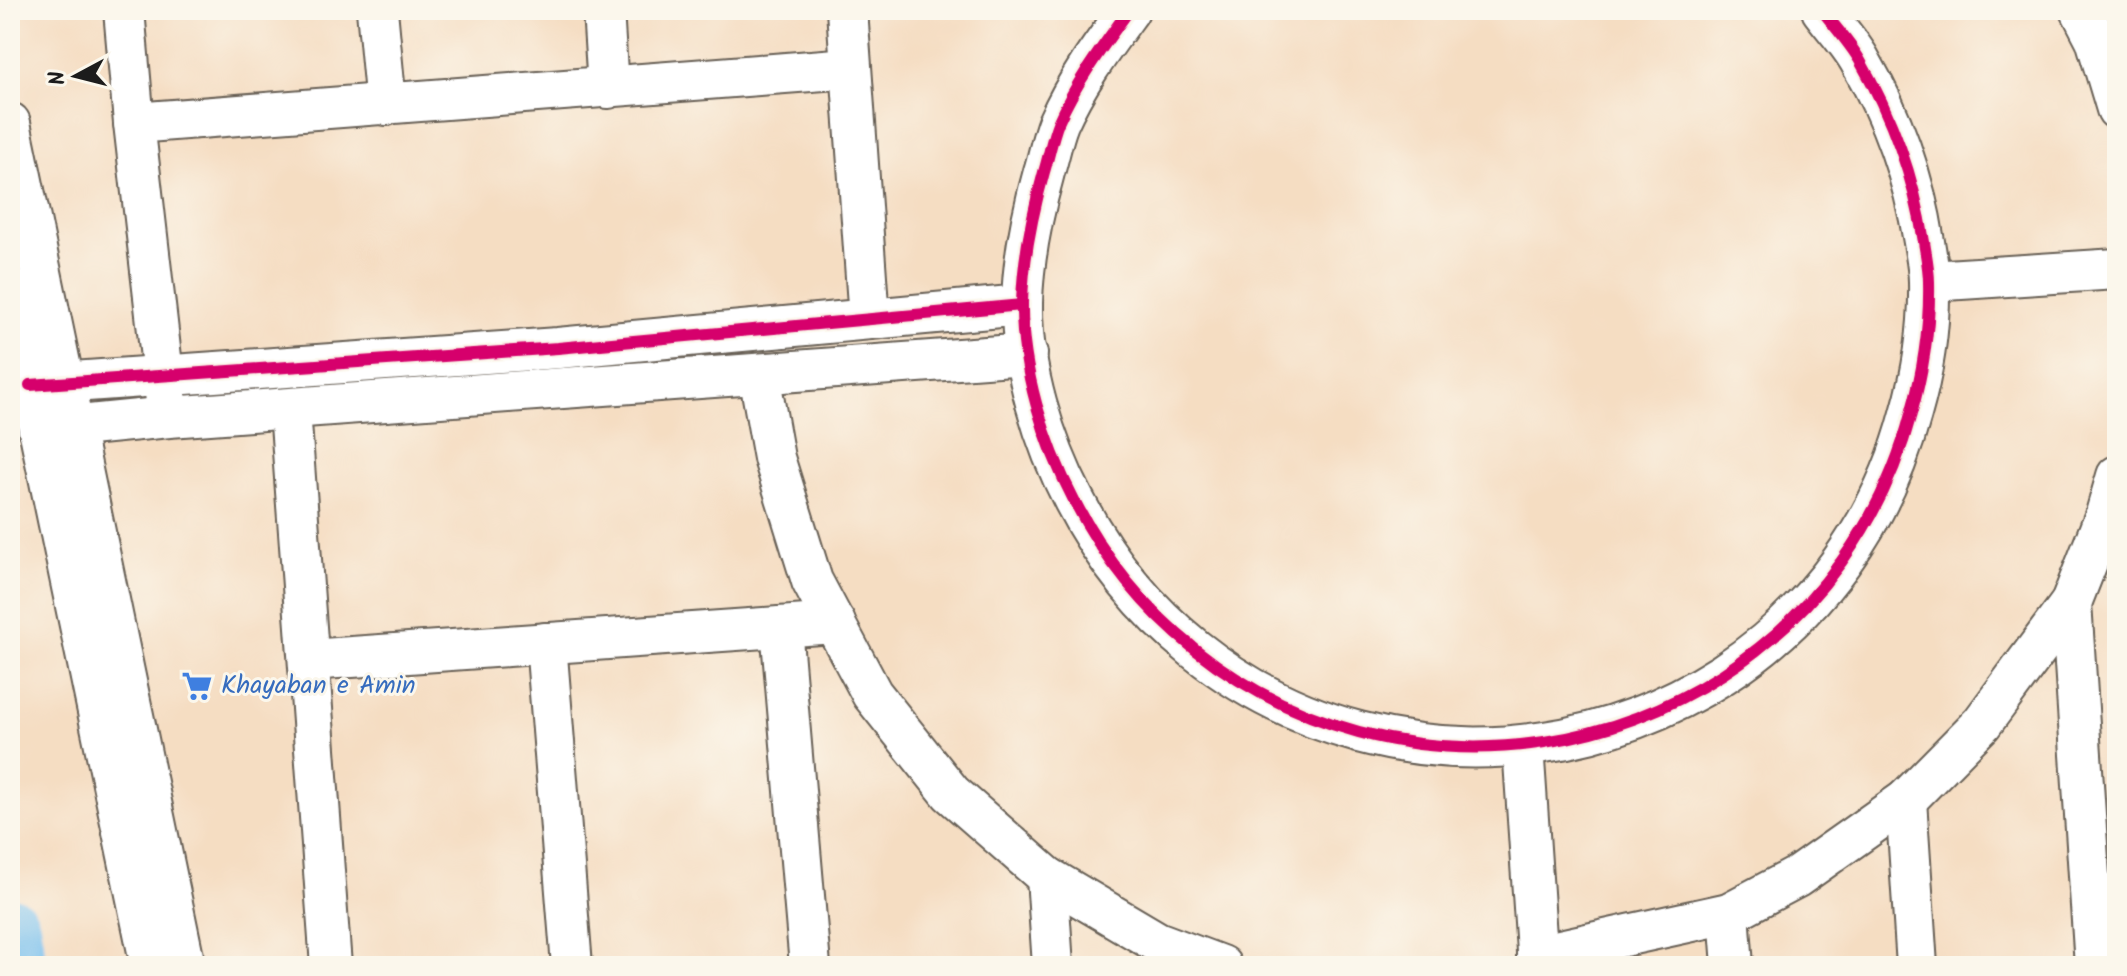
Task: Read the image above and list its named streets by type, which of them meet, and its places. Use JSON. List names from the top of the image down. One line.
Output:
{"places":{"supermarket":["Khayaban e Amin"]},"north":"left"}
